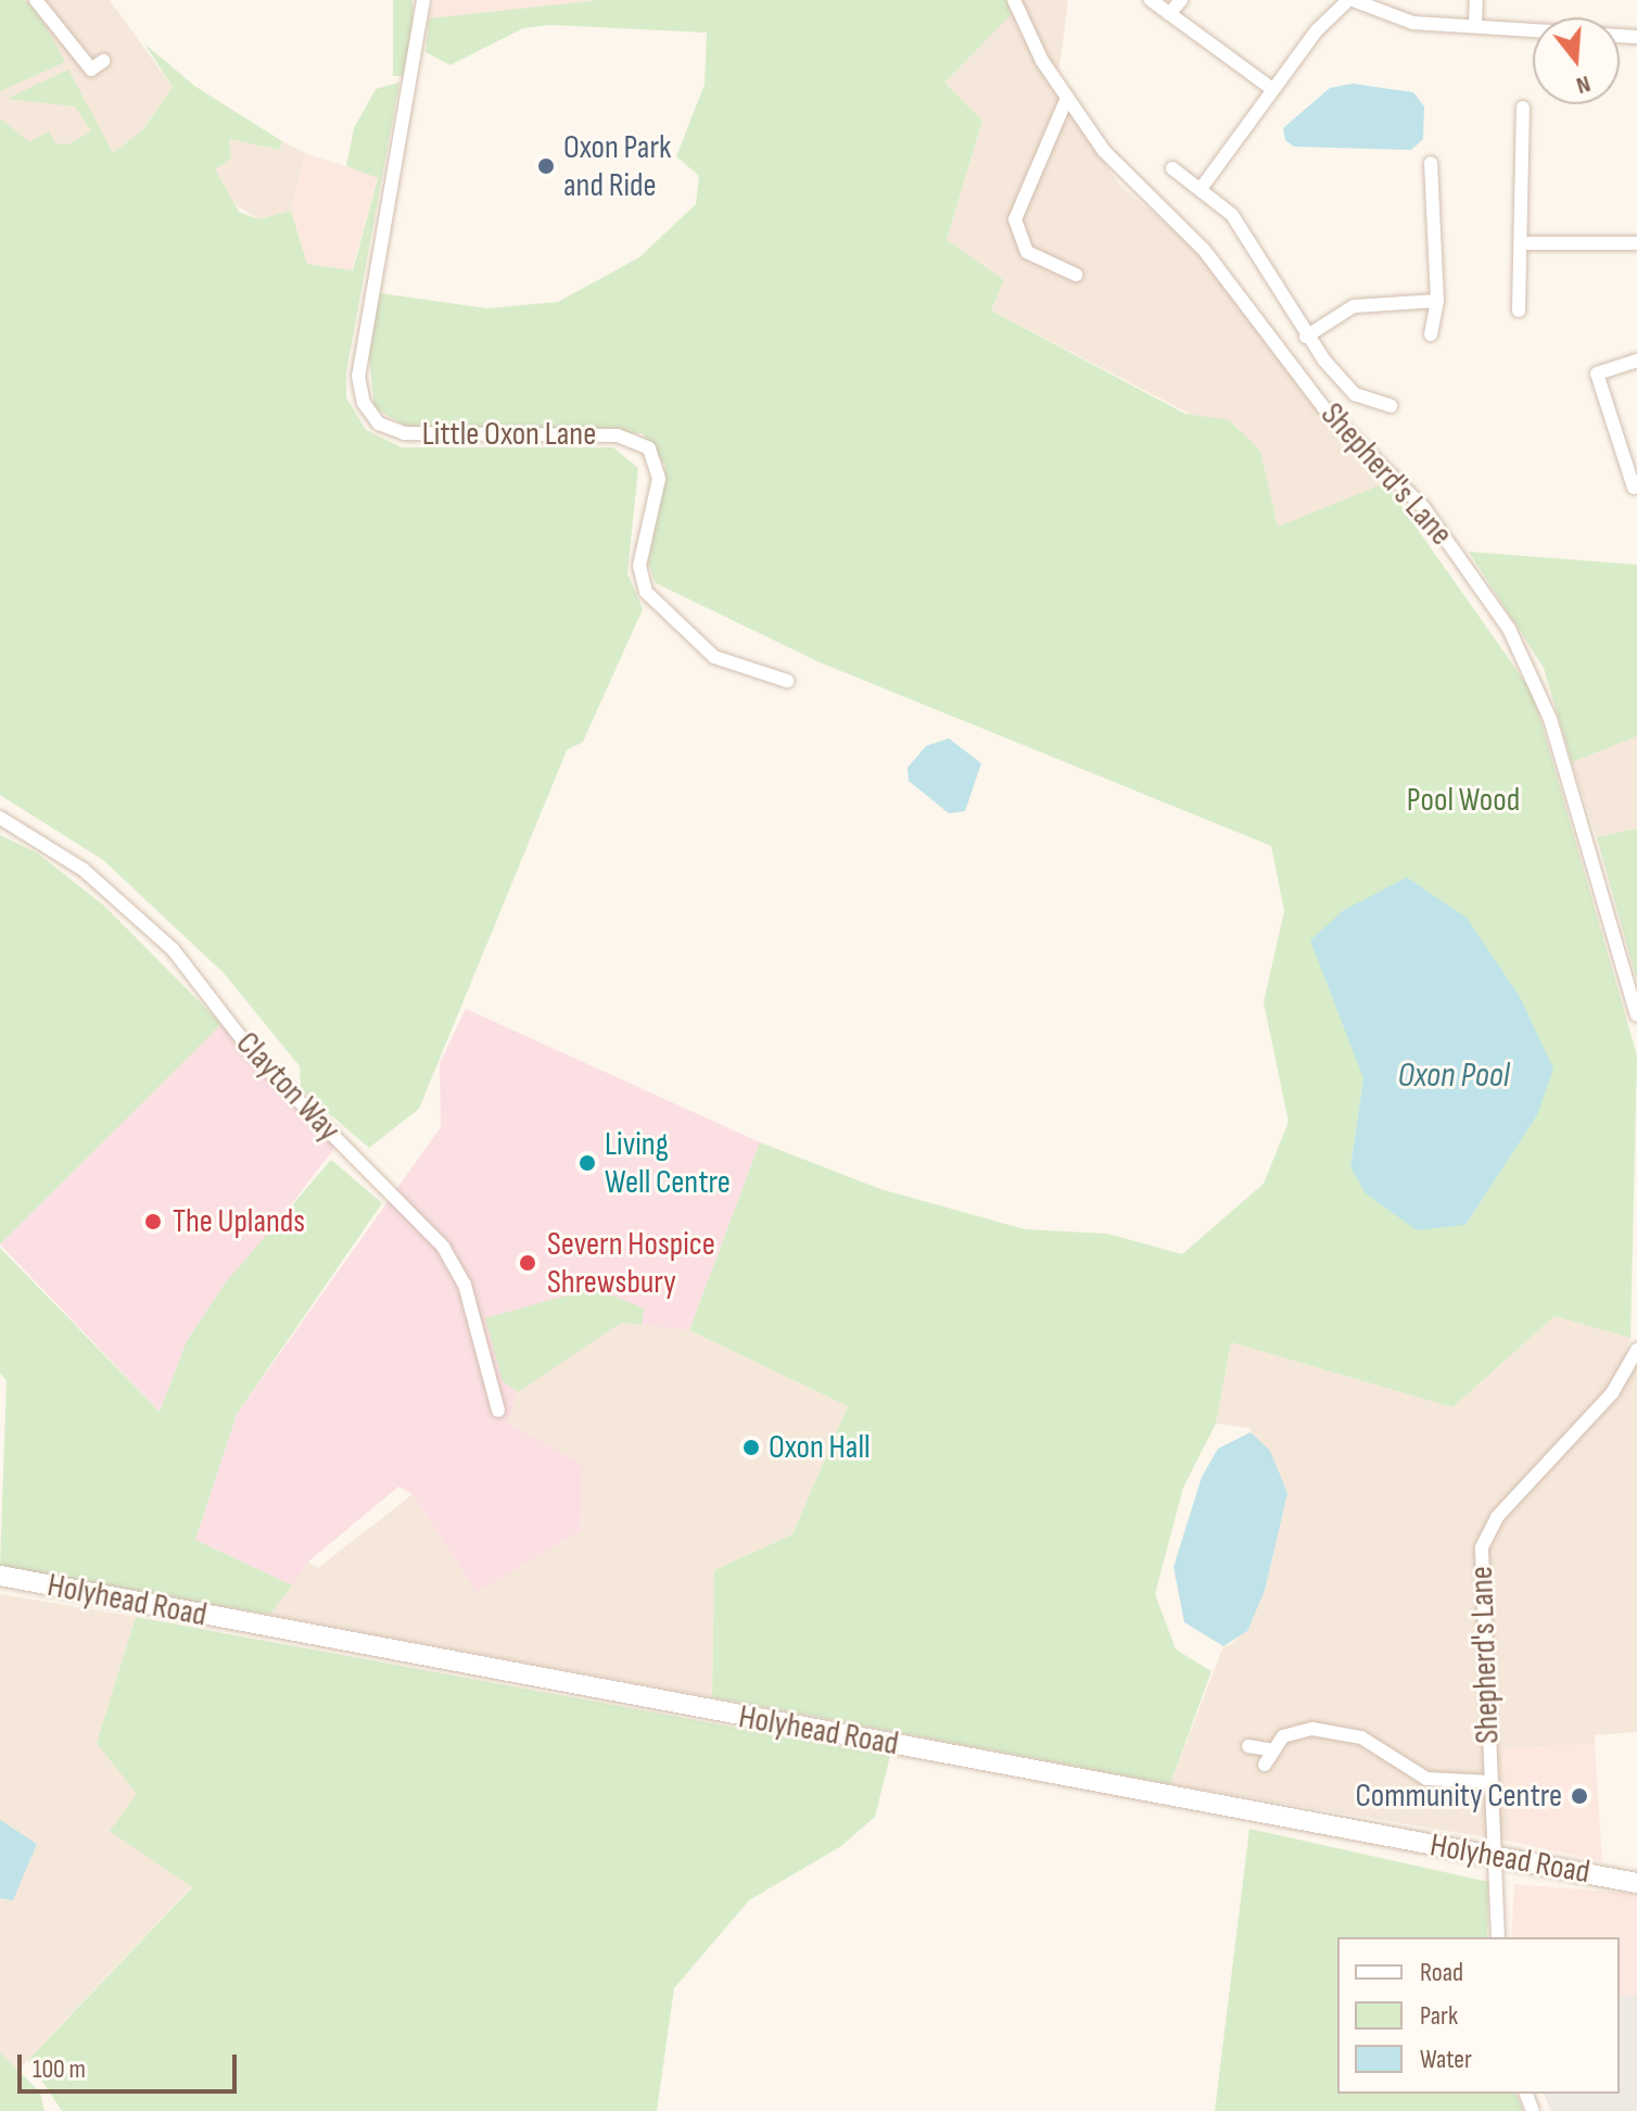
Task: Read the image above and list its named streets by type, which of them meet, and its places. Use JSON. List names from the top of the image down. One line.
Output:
{"streets":{"main road":["Holyhead Road"],"street":["Little Oxon Lane","Shepherd's Lane","Clayton Way"]},"crossings":[["Shepherd's Lane","Holyhead Road"]],"water":["Oxon Pool"],"parks":["Pool Wood"],"places":["Oxon Park and Ride","Living Well Centre","The Uplands","Severn Hospice Shrewsbury","Oxon Hall","Community Centre"],"legend":["Road","Park","Water"],"scale_bar":"100 m","north":"bottom"}
